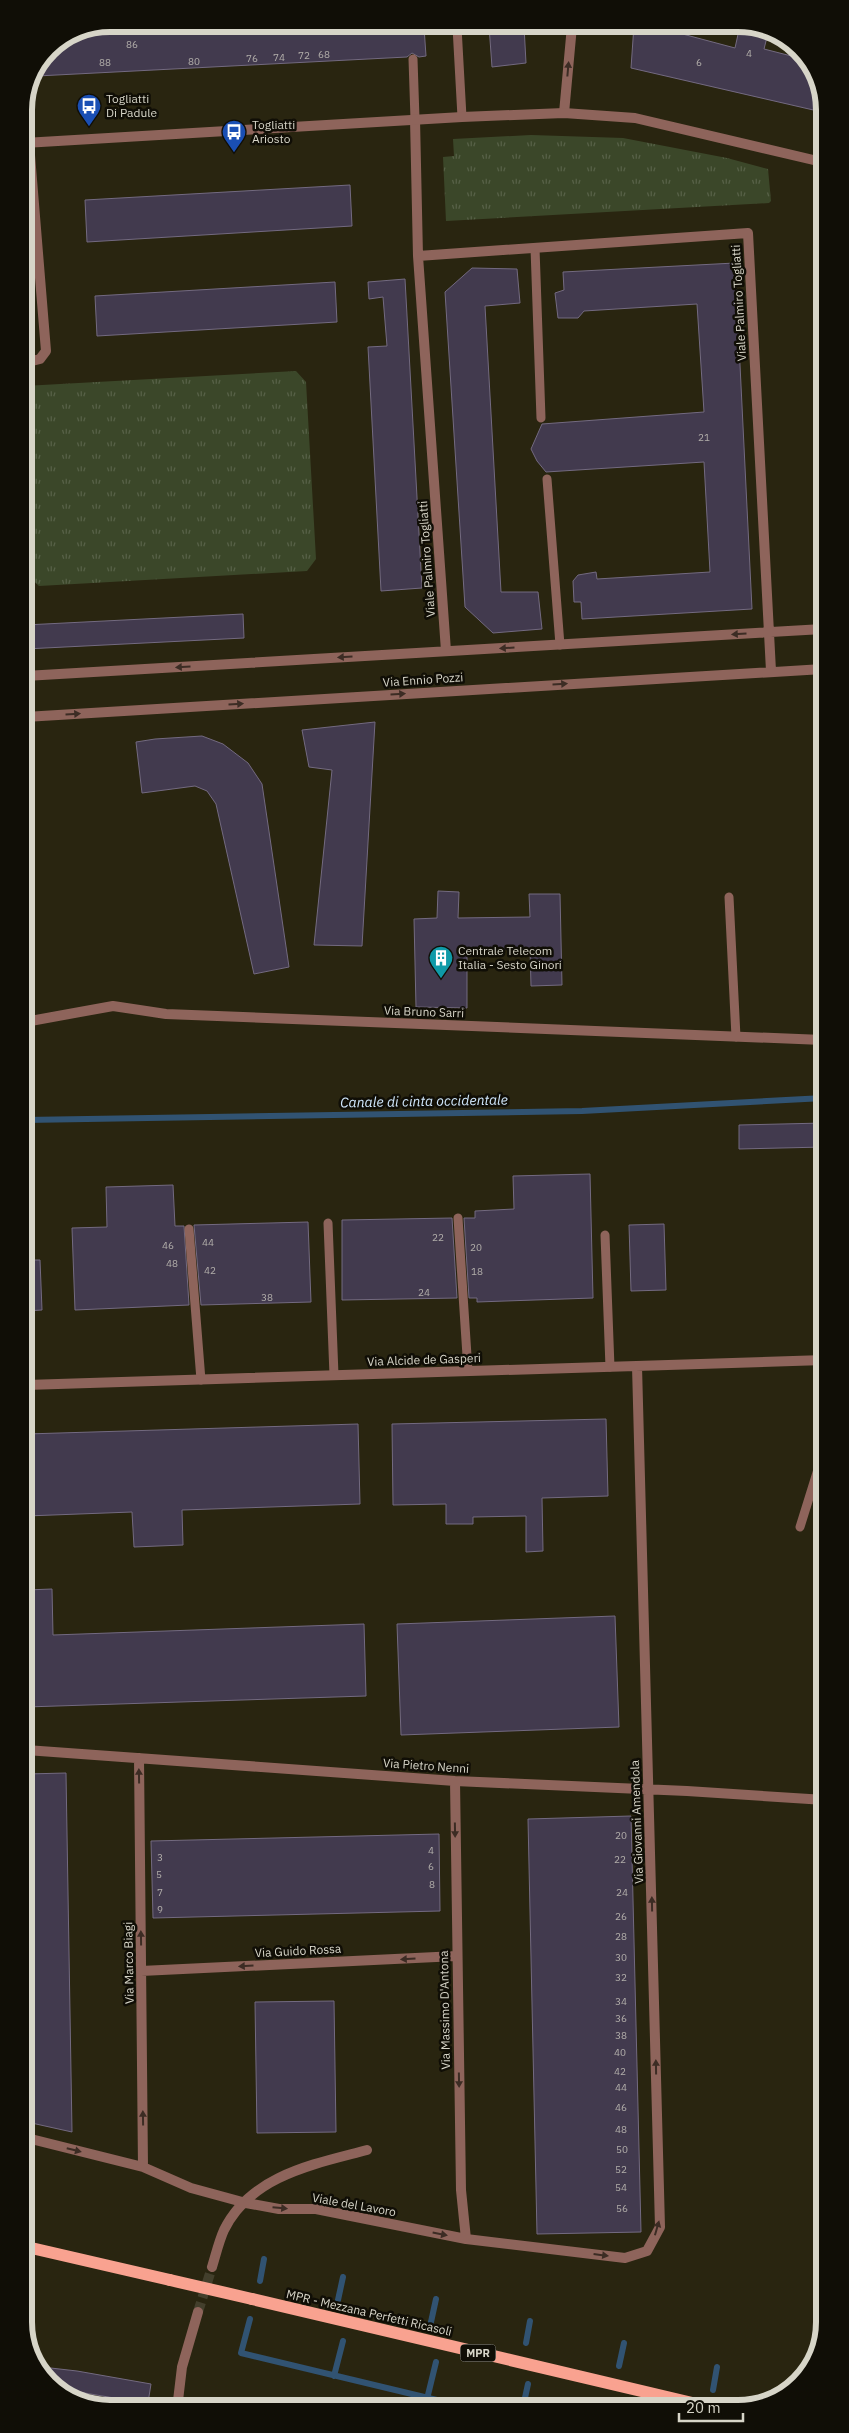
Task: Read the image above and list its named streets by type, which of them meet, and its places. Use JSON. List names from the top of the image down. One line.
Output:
{"streets":{"main road":["MPR - Mezzana Perfetti Ricasoli","MPR"],"street":["Viale Palmiro Togliatti","Via Ennio Pozzi","Via Bruno Sarri","Via Alcide de Gasperi","Via Pietro Nenni","Via Giovanni Amendola","Via Guido Rossa","Via Marco Biagi","Via Massimo D'Antona","Viale del Lavoro"]},"crossings":[["Viale Palmiro Togliatti","Via Ennio Pozzi"],["Via Alcide de Gasperi","Via Giovanni Amendola"],["Via Pietro Nenni","Via Giovanni Amendola"],["Via Pietro Nenni","Via Marco Biagi"],["Via Pietro Nenni","Via Massimo D'Antona"],["Via Giovanni Amendola","Viale del Lavoro"],["Via Guido Rossa","Via Marco Biagi"],["Via Guido Rossa","Via Massimo D'Antona"],["Via Marco Biagi","Viale del Lavoro"],["Via Massimo D'Antona","Viale del Lavoro"]],"one_way":["Via Giovanni Amendola","Via Guido Rossa","Via Marco Biagi","Via Massimo D'Antona","Viale del Lavoro"],"water":["Canale di cinta occidentale"],"places":{"bus stop":["Togliatti Di Padule","Togliatti Ariosto"],"building":["Centrale Telecom Italia - Sesto Ginori"]},"house_numbers":["86","4","68","72","74","76","80","88","6","21","22","44","46","20","48","42","18","24","38","20","4","3","22","6","5","8","7","24","9","26","28","30","32","34","36","38","40","42","44","46","48","50","52","54","56"],"scale_bar":"20 m"}
